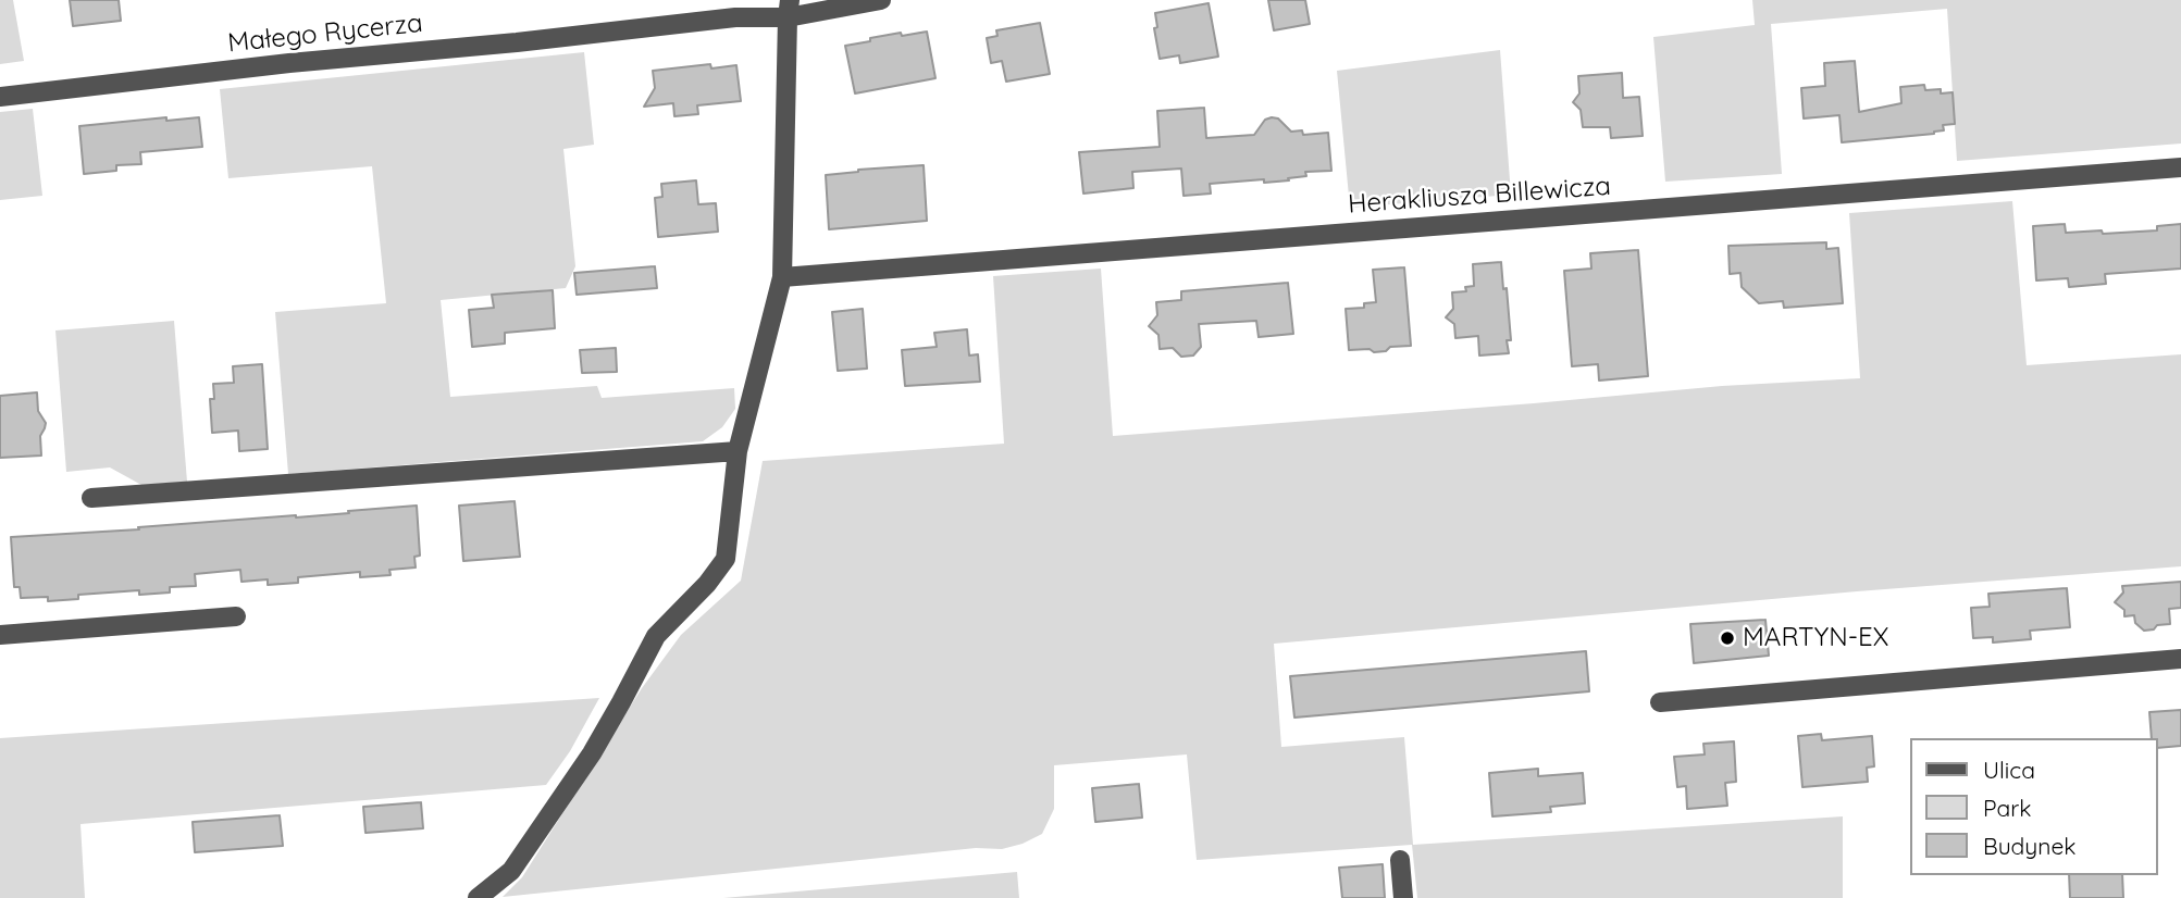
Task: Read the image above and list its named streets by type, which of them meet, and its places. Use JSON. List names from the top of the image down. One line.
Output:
{"streets":{"street":["Małego Rycerza","Herakliusza Billewicza"]},"places":["MARTYN-EX"],"legend":["Ulica","Park","Budynek"]}
